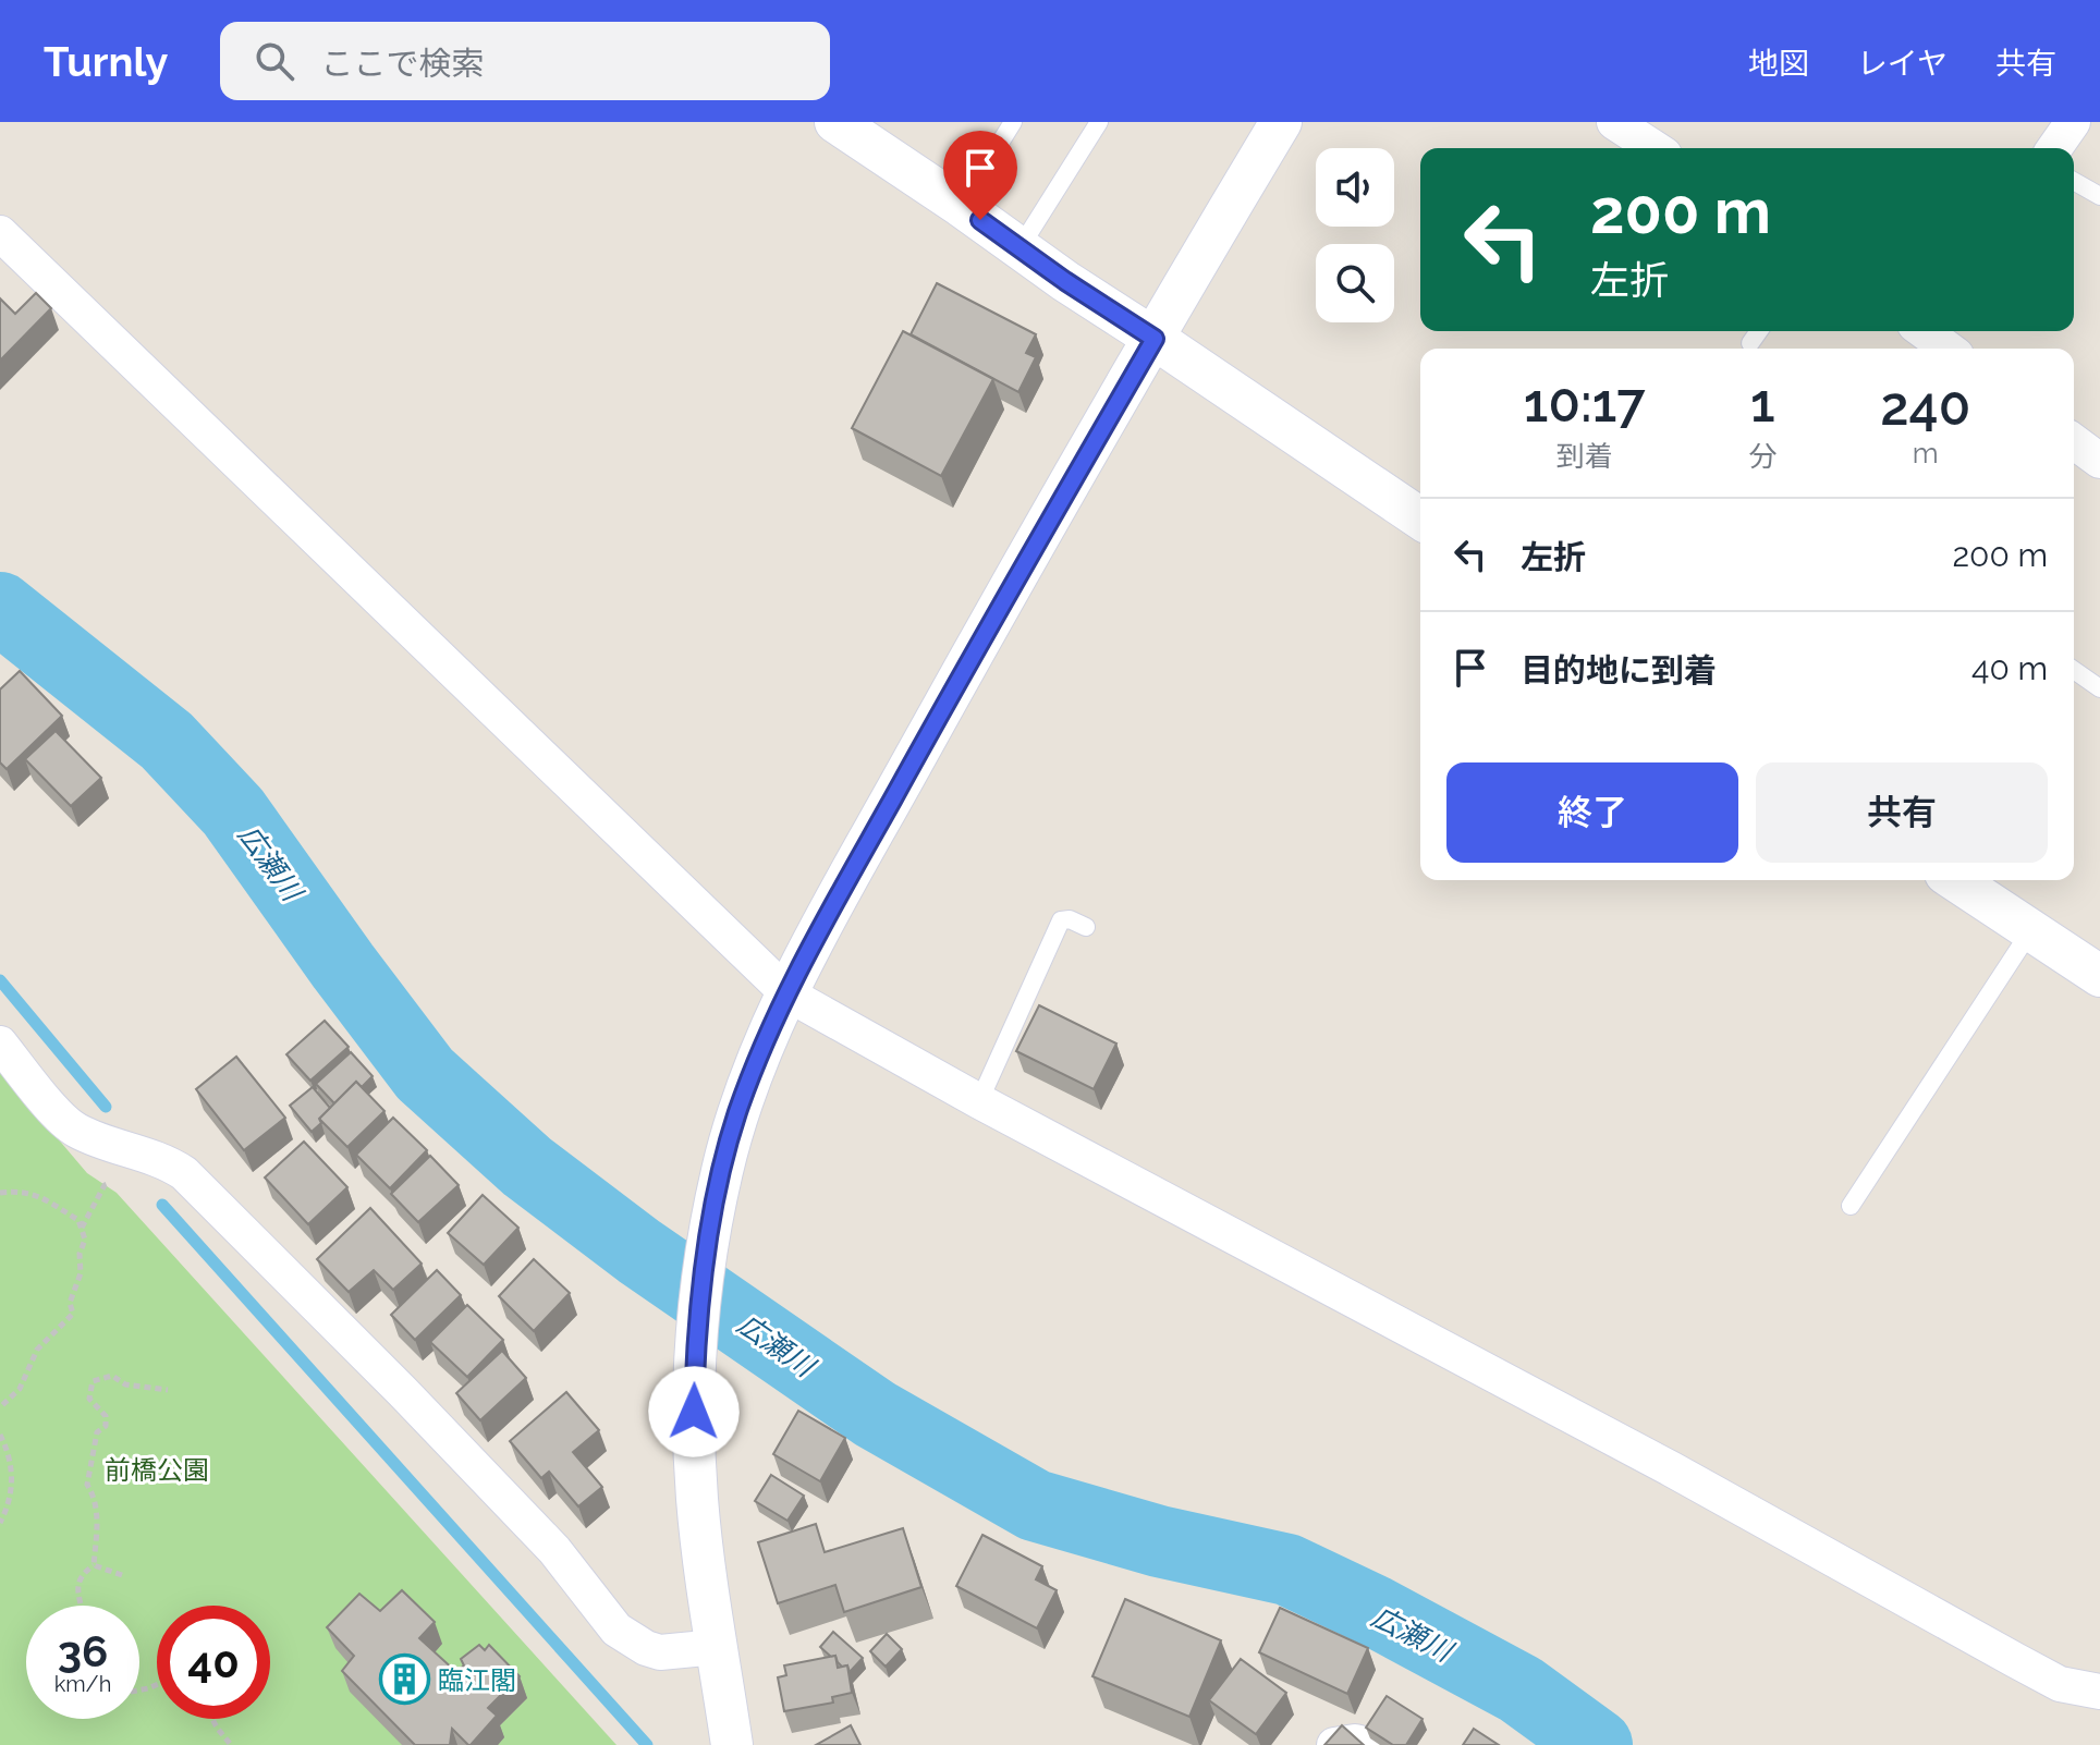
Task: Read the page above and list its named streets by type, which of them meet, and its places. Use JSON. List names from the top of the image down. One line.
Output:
{"water":["広瀬川"],"parks":["前橋公園"],"places":{"building":["臨江閣"]},"page":{"header":"Turnly","search":"ここで検索","nav":["地図","レイヤ","共有"],"turn":["200 m","左折"],"eta":["10:17","到着","1","分","240","m"],"list":[{"name":"左折","value":"200 m"},{"name":"目的地に到着","value":"40 m"}],"buttons":["終了","共有"],"speed":"36 km/h","limit":"40"}}
